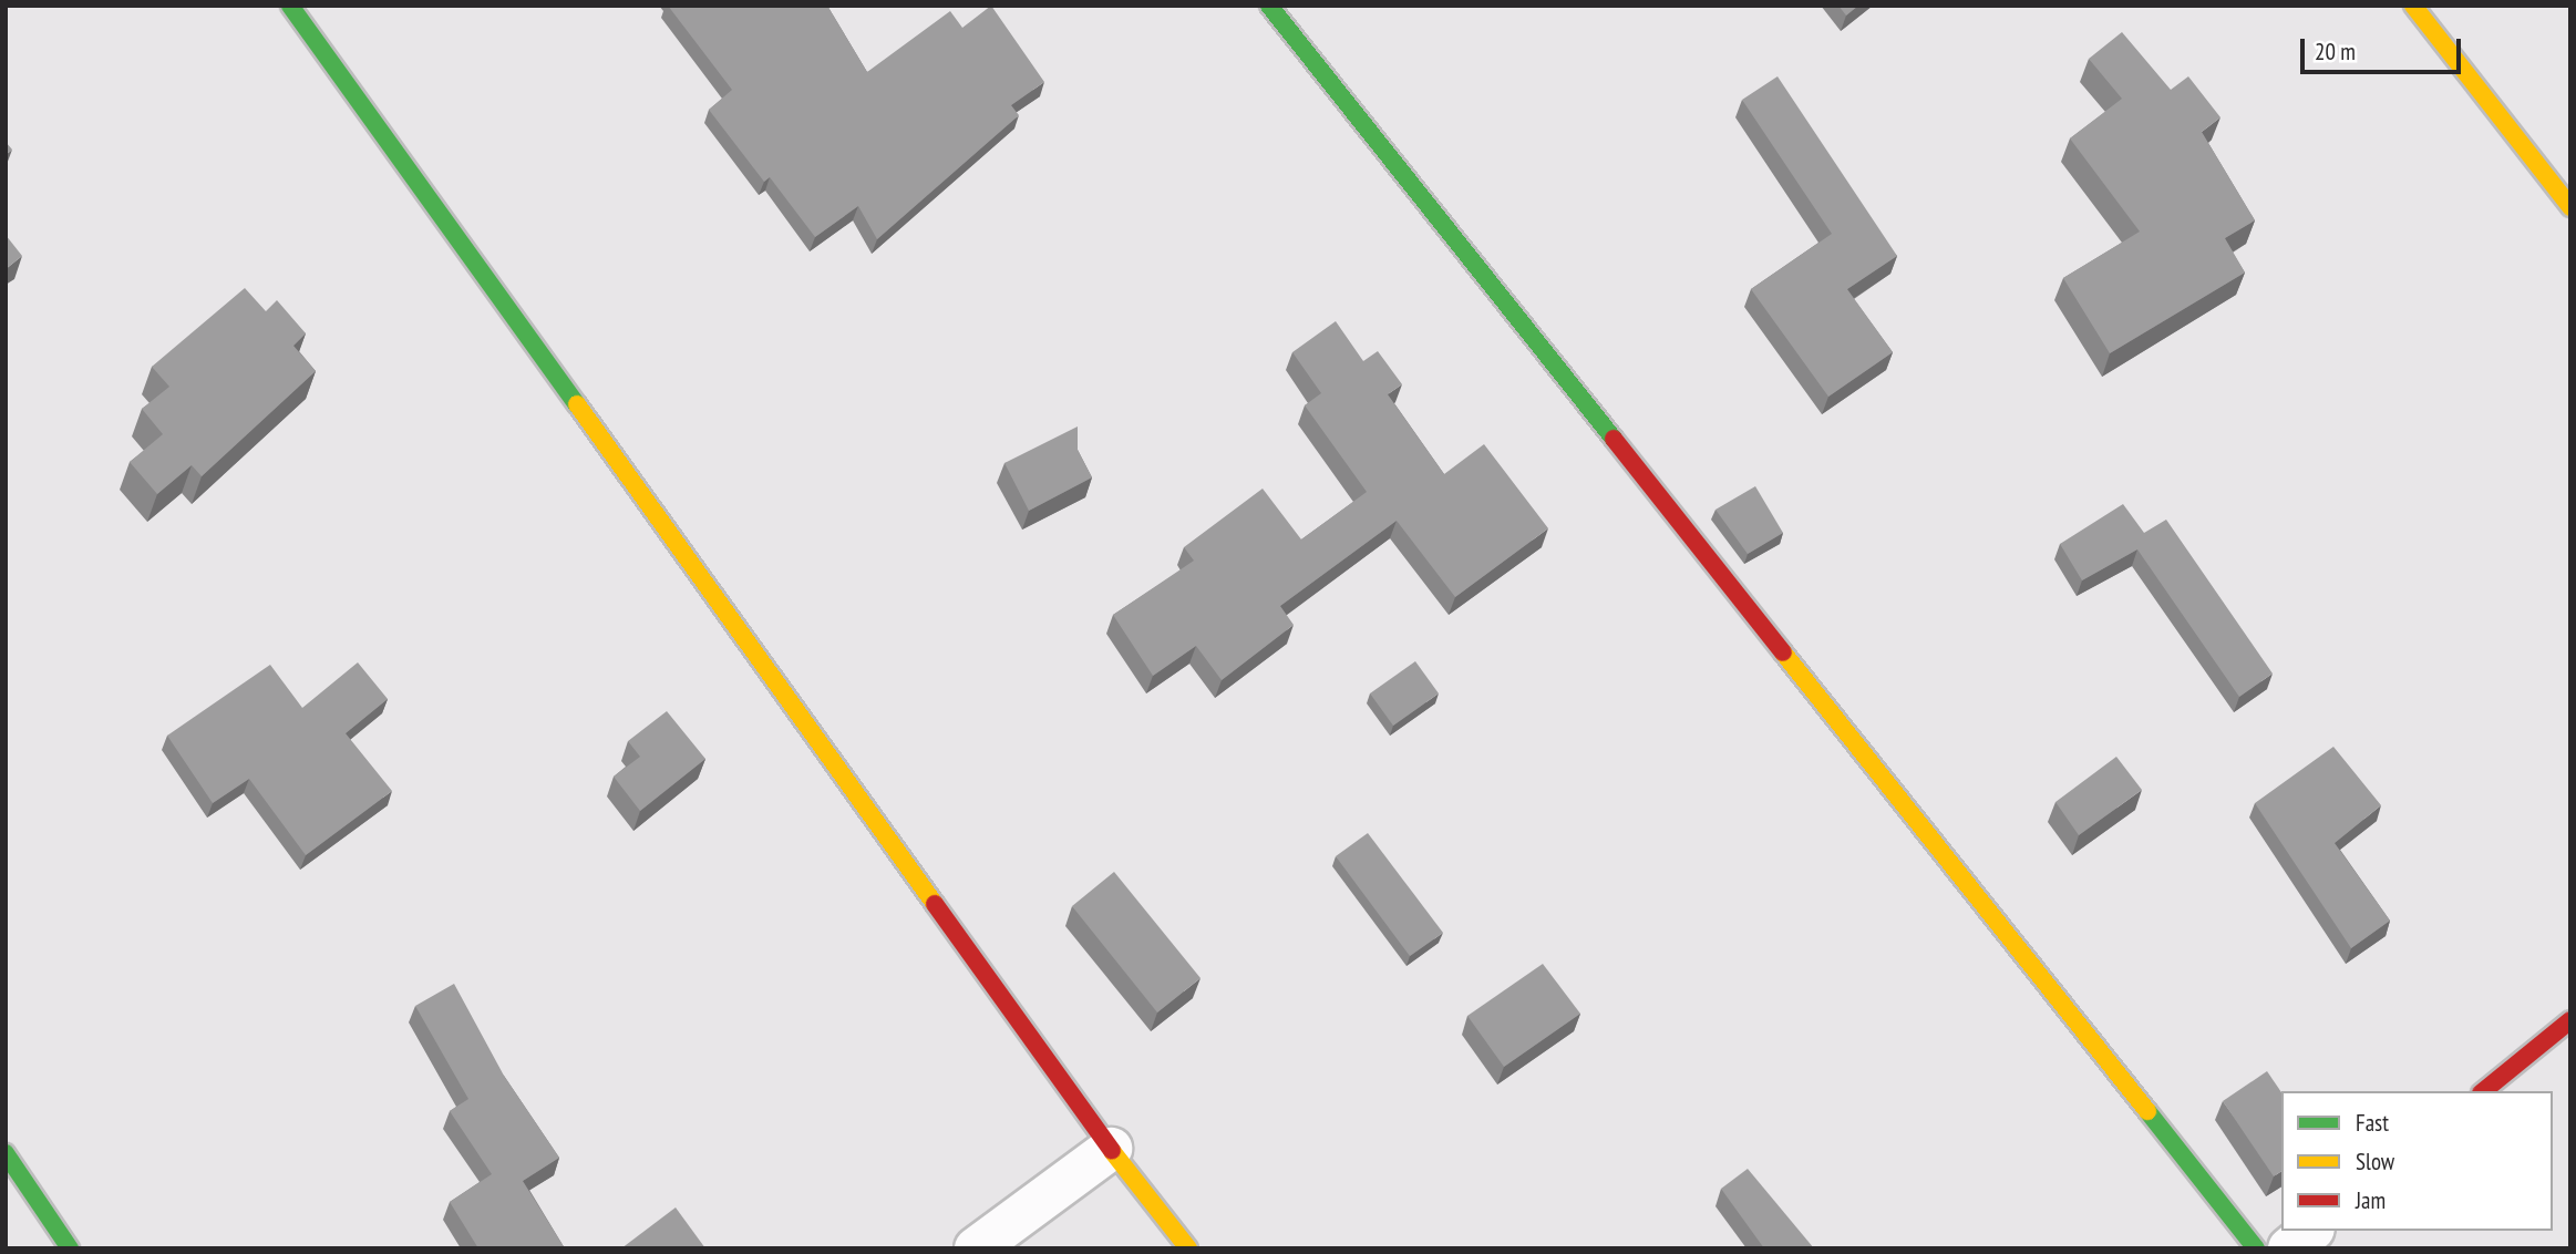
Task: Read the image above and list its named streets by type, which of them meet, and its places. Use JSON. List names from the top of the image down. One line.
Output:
{"legend":["Fast","Slow","Jam"],"scale_bar":"20 m"}
